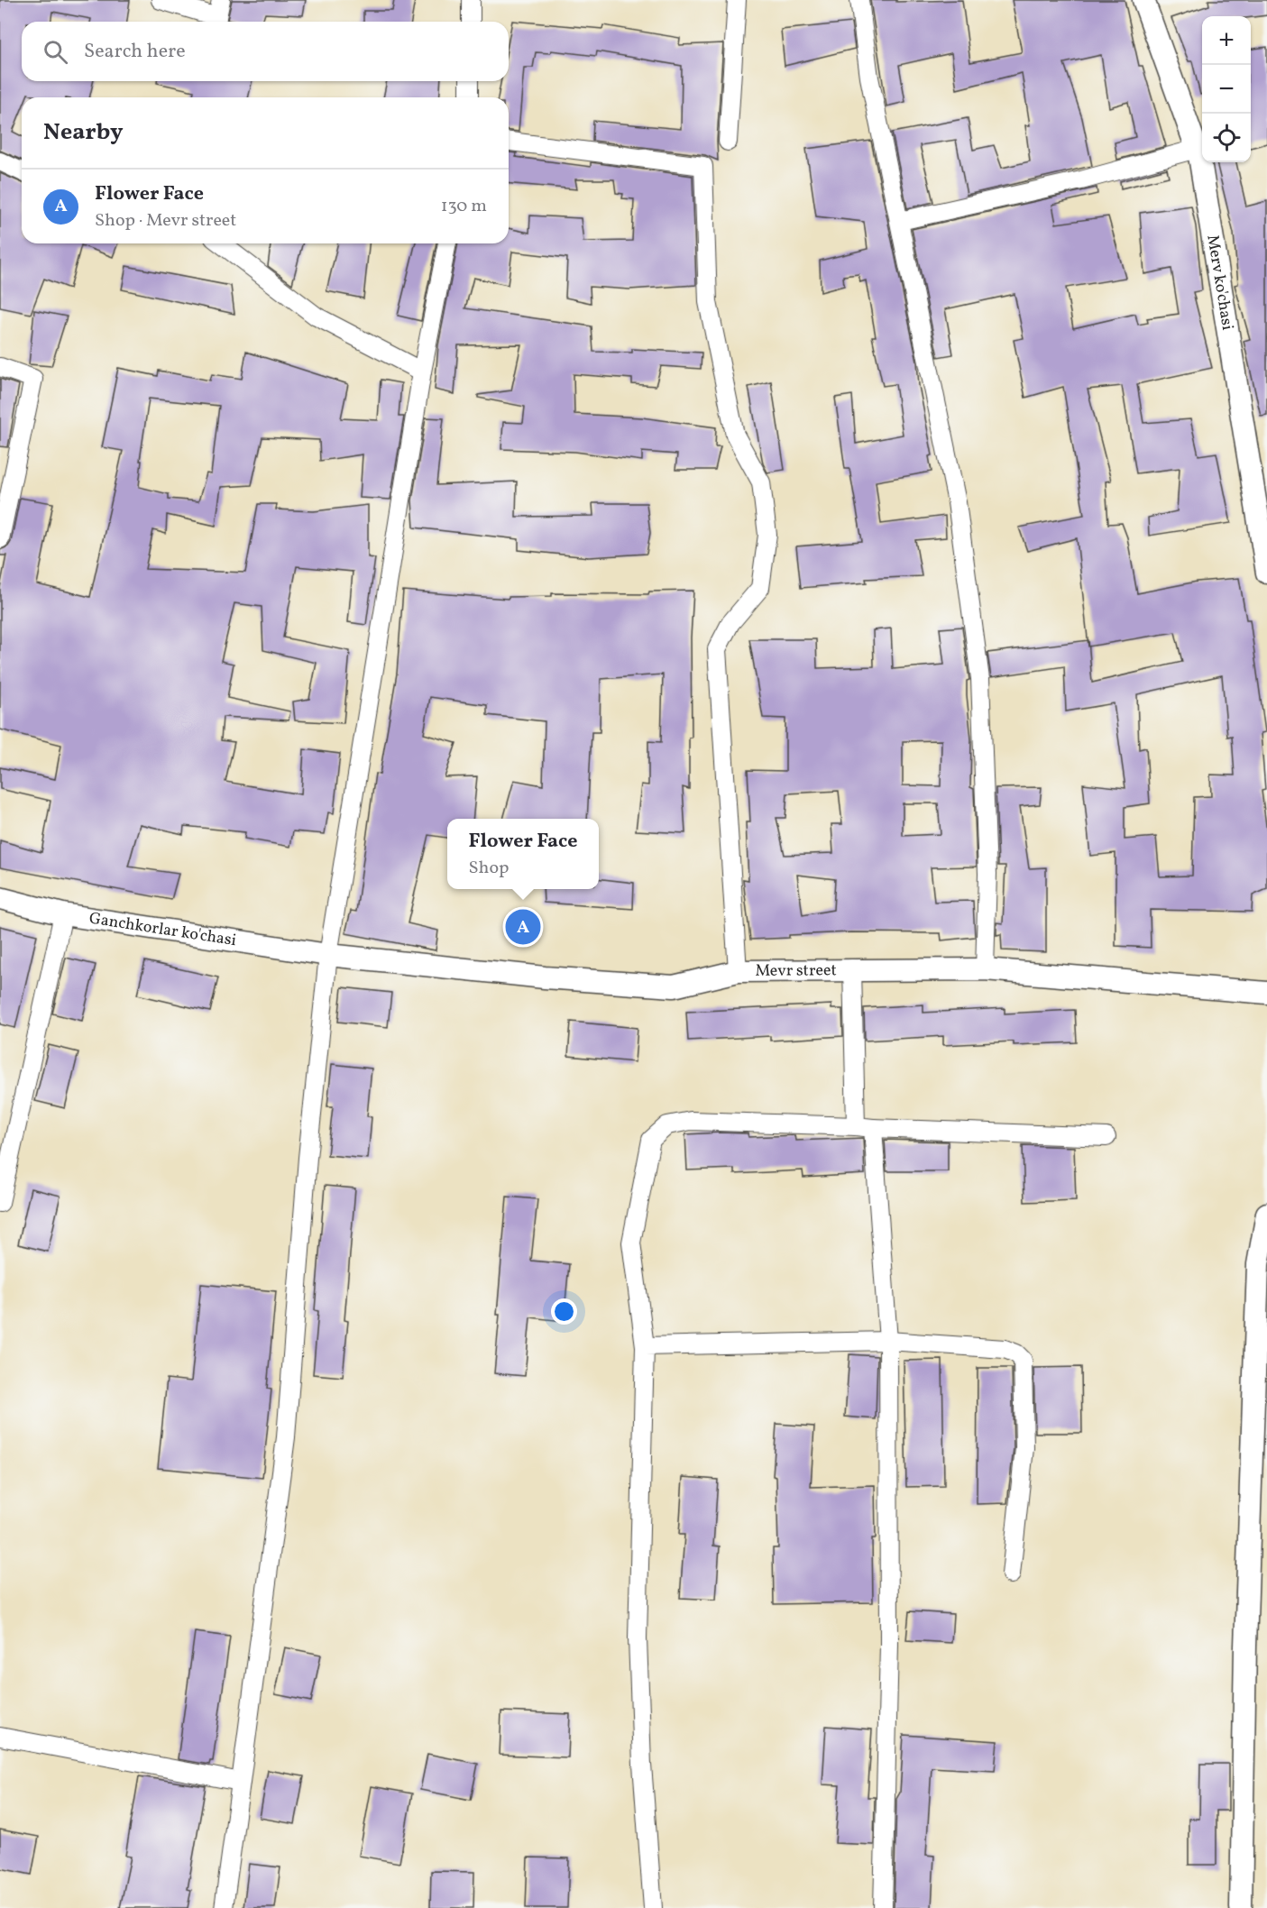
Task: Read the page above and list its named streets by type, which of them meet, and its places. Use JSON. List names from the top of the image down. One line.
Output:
{"streets":{"street":["Merv ko'chasi","Ganchkorlar ko'chasi","Mevr street"]},"crossings":[["Ganchkorlar ko'chasi","Mevr street"]],"page":{"map_buttons":["+","−"],"search":"Search here","heading":"Nearby","list":[{"mark":"A","name":"Flower Face","note":"Shop · Mevr street","value":"130 m"}],"popup":["Flower Face","Shop"],"pins":"A"}}
